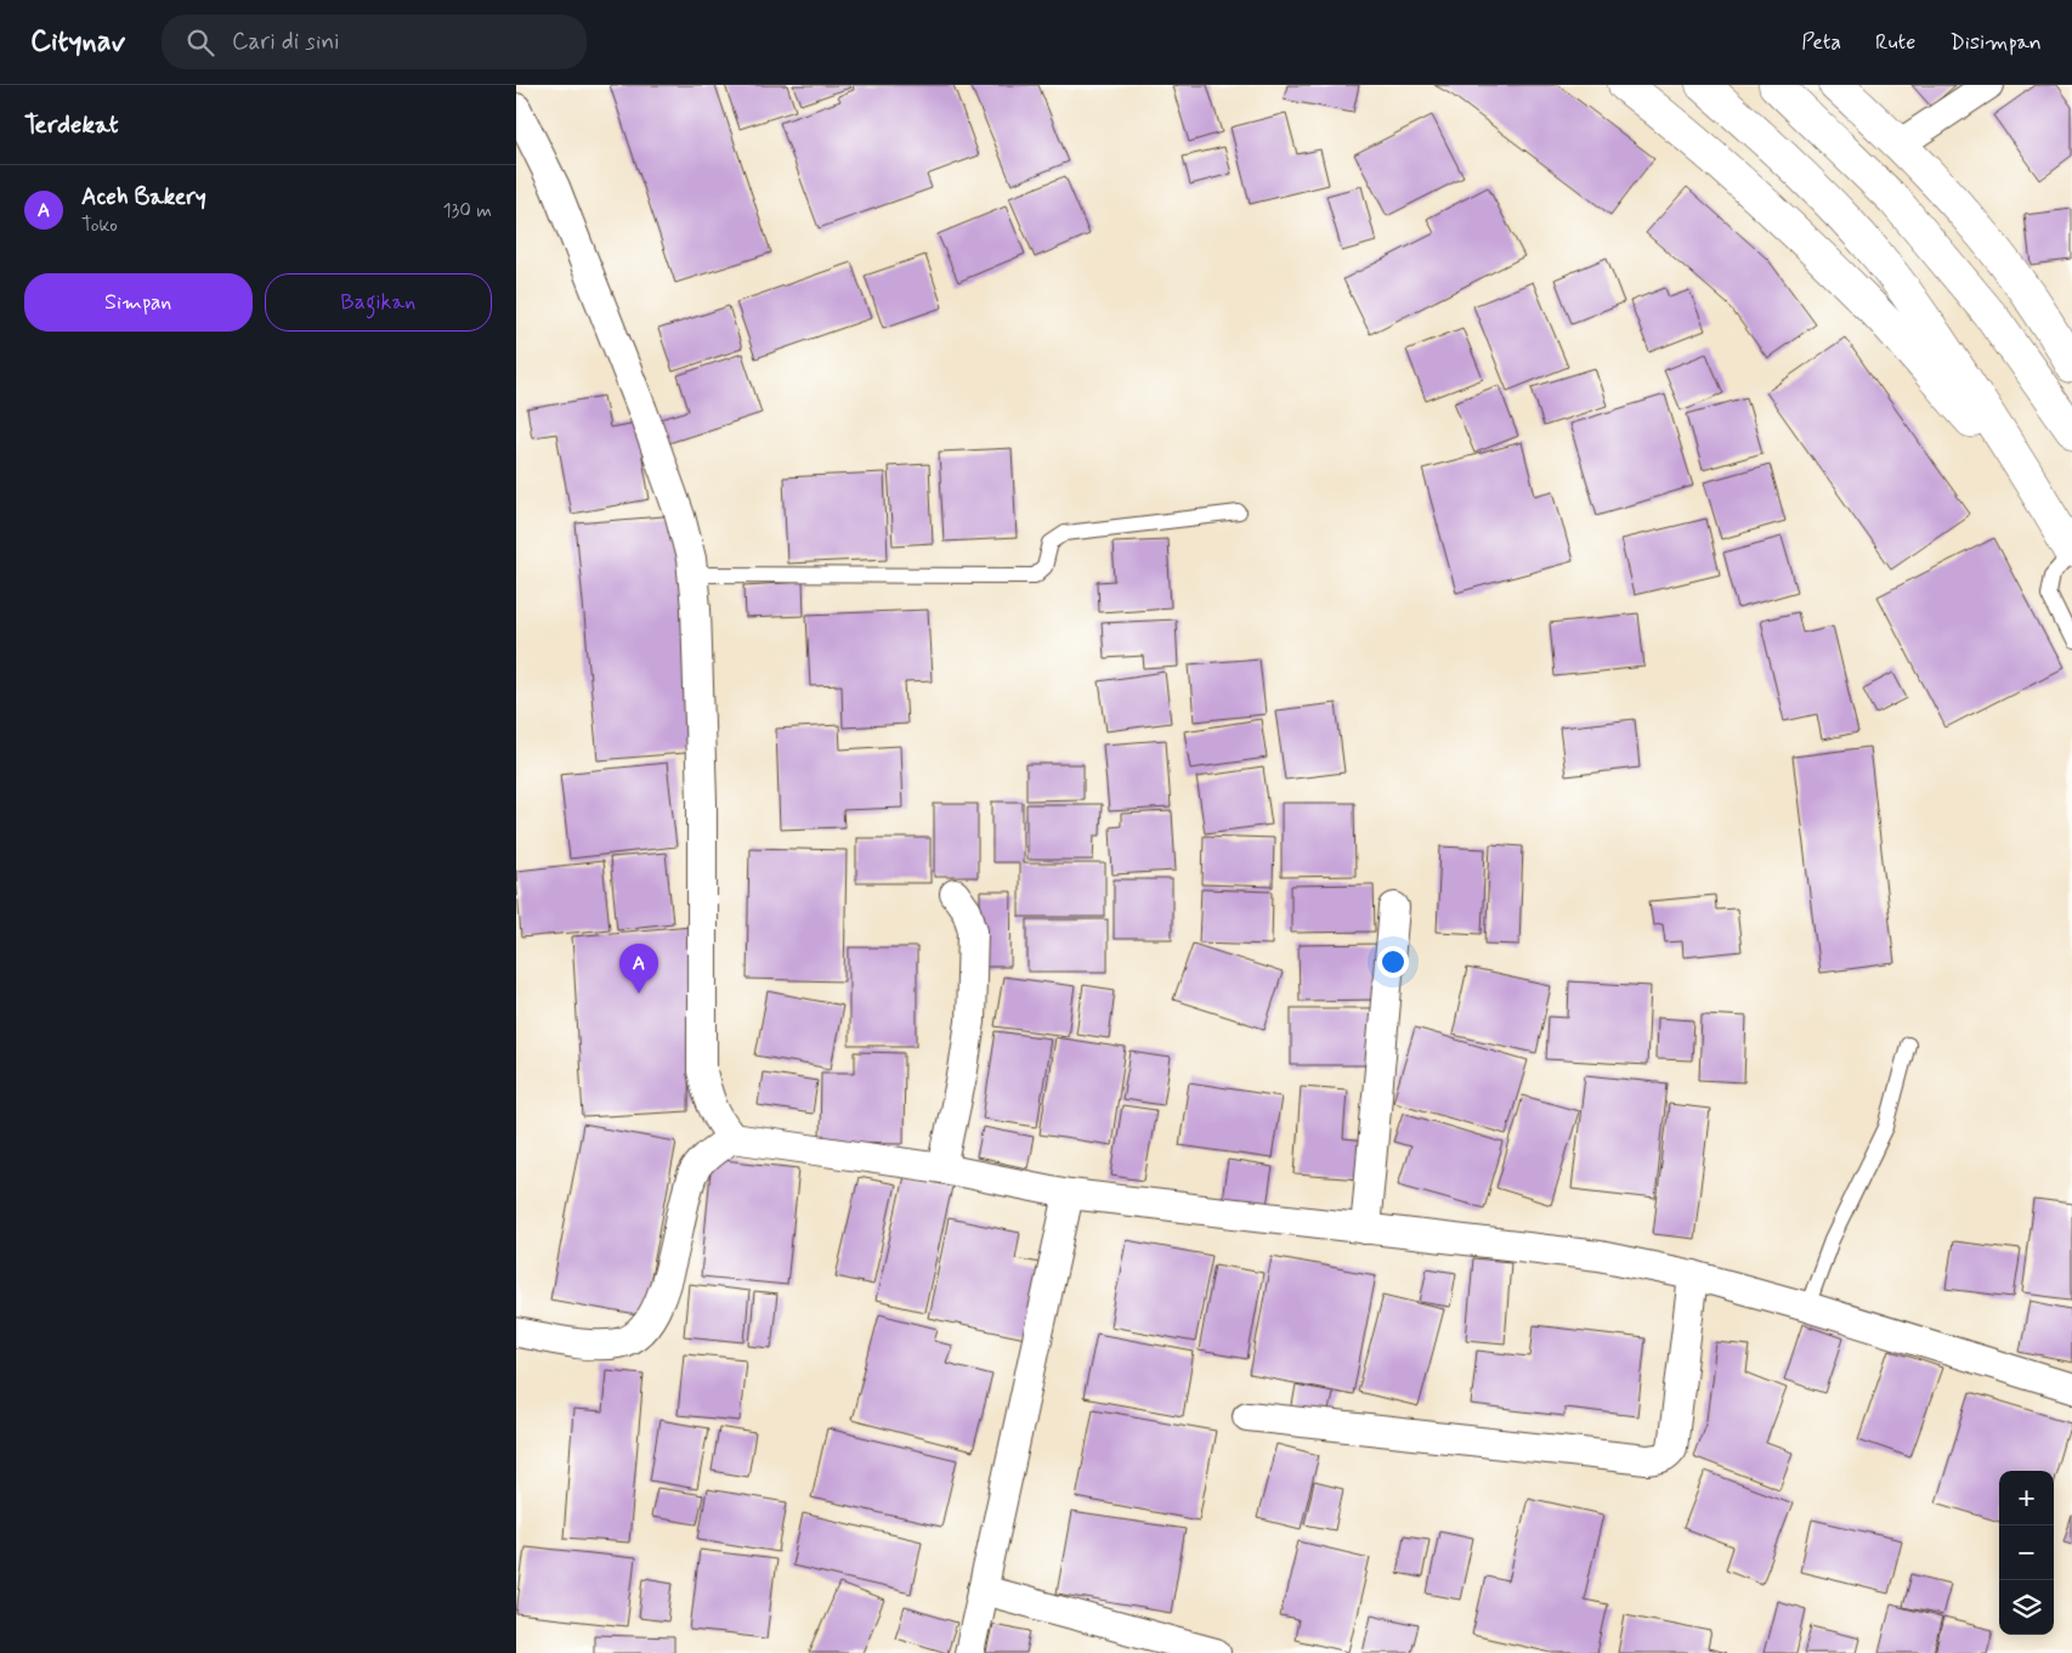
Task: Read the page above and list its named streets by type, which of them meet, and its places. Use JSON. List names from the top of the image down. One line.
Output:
{"page":{"header":"Citynav","search":"Cari di sini","nav":["Peta","Rute","Disimpan"],"heading":"Terdekat","list":[{"mark":"A","name":"Aceh Bakery","note":"Toko","value":"130 m"}],"buttons":["Simpan","Bagikan"],"pins":"A","map_buttons":["+","−"]}}
